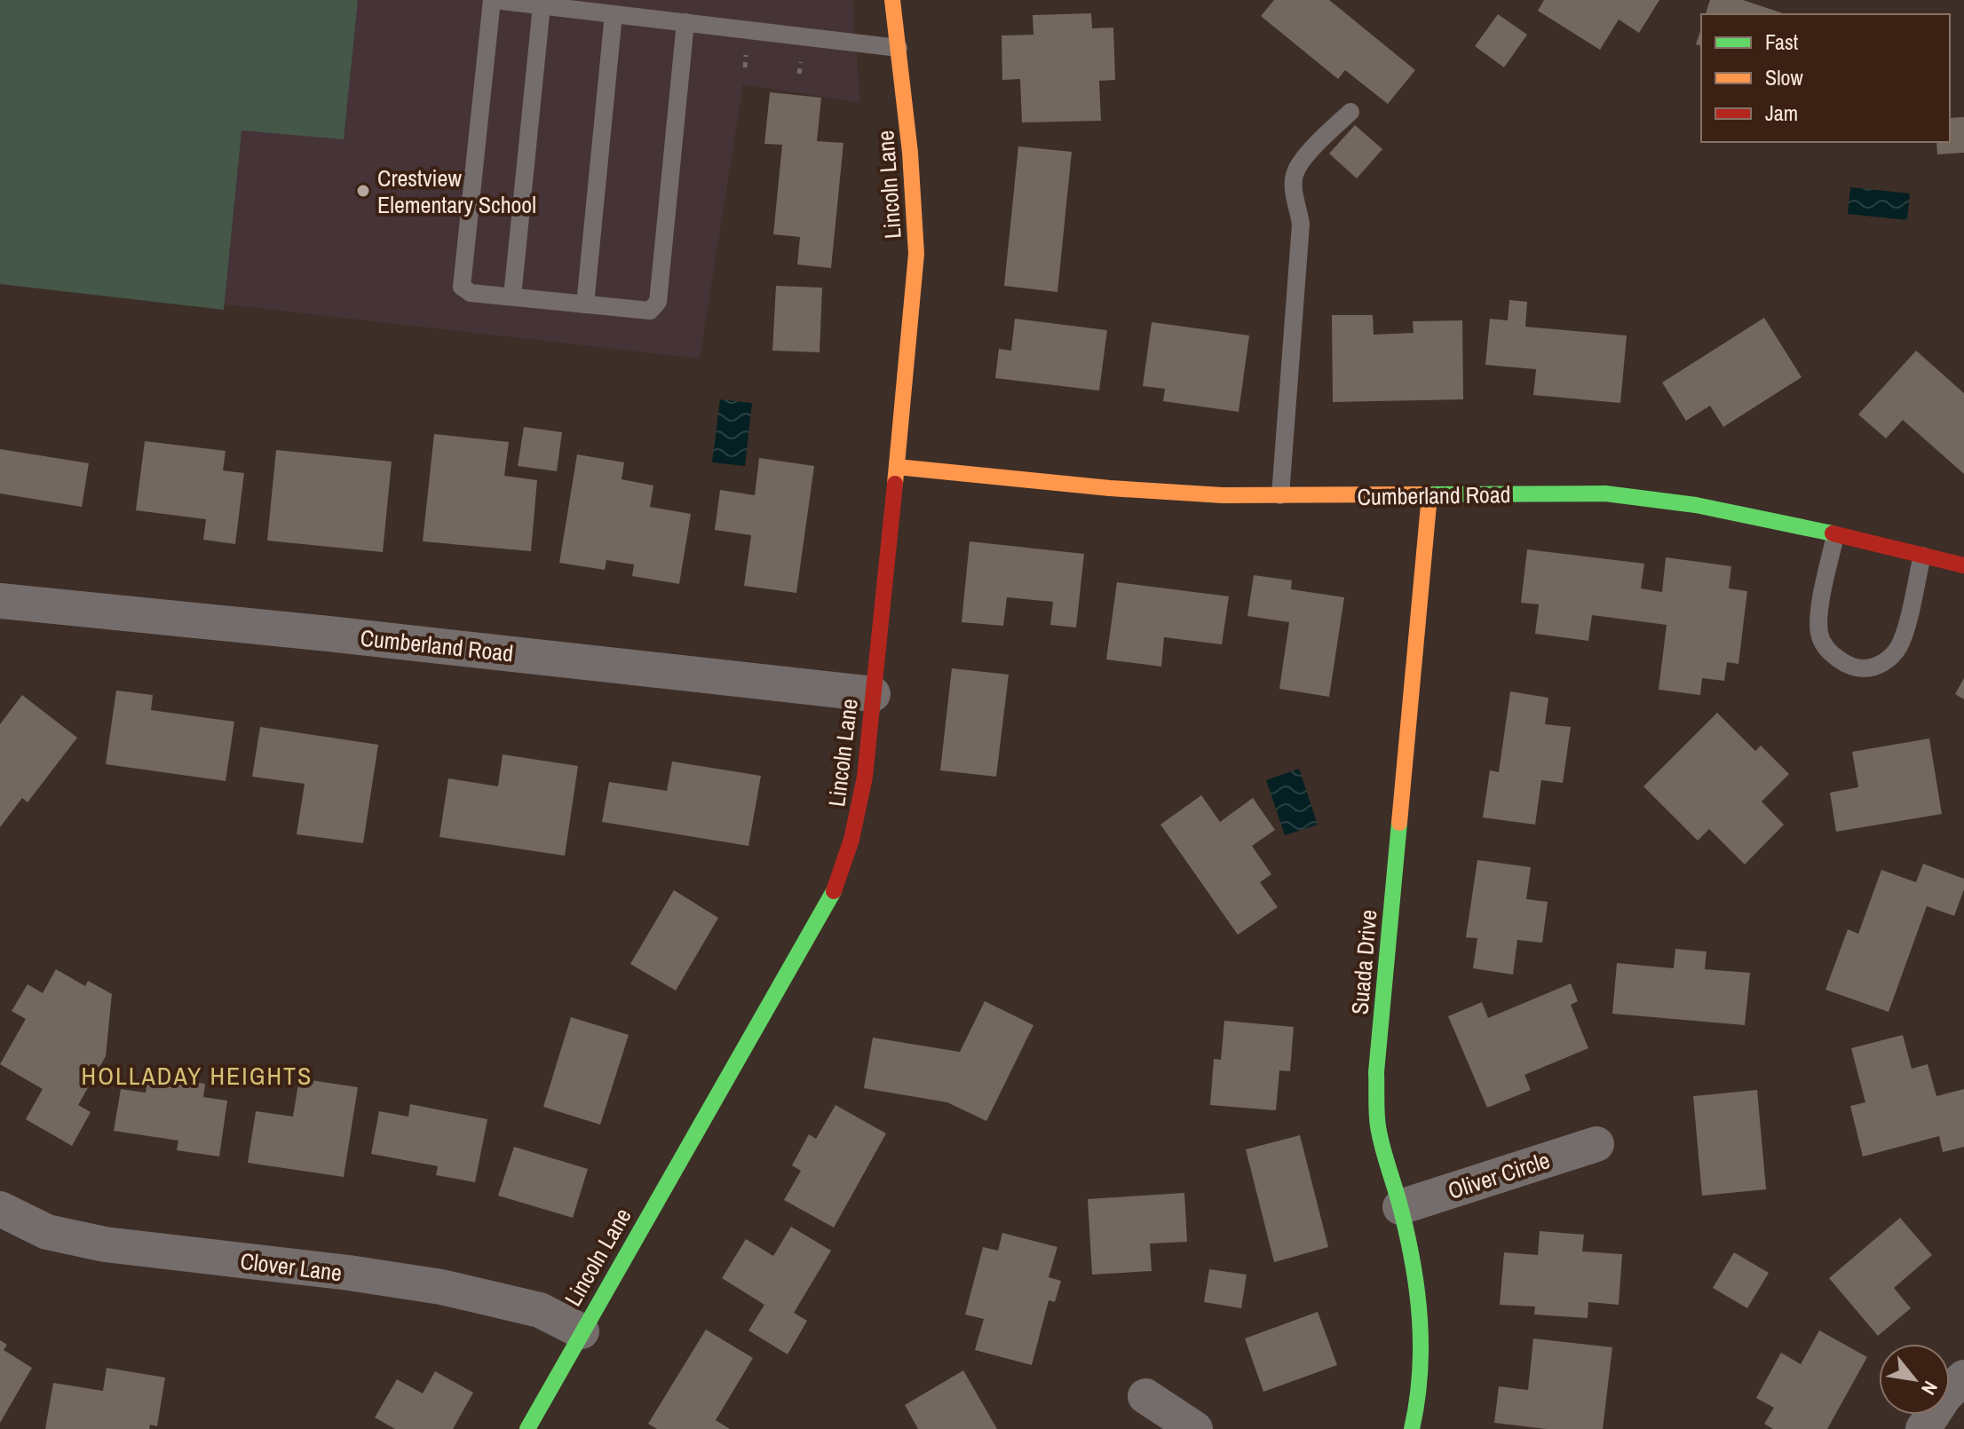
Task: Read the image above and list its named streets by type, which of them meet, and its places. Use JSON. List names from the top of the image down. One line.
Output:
{"streets":{"street":["Lincoln Lane","Cumberland Road","Suada Drive","Oliver Circle","Clover Lane"]},"crossings":[["Lincoln Lane","Cumberland Road"],["Lincoln Lane","Clover Lane"],["Cumberland Road","Suada Drive"],["Suada Drive","Oliver Circle"]],"districts":["HOLLADAY HEIGHTS"],"places":["Crestview Elementary School"],"legend":["Fast","Slow","Jam"],"north":"bottom right"}
